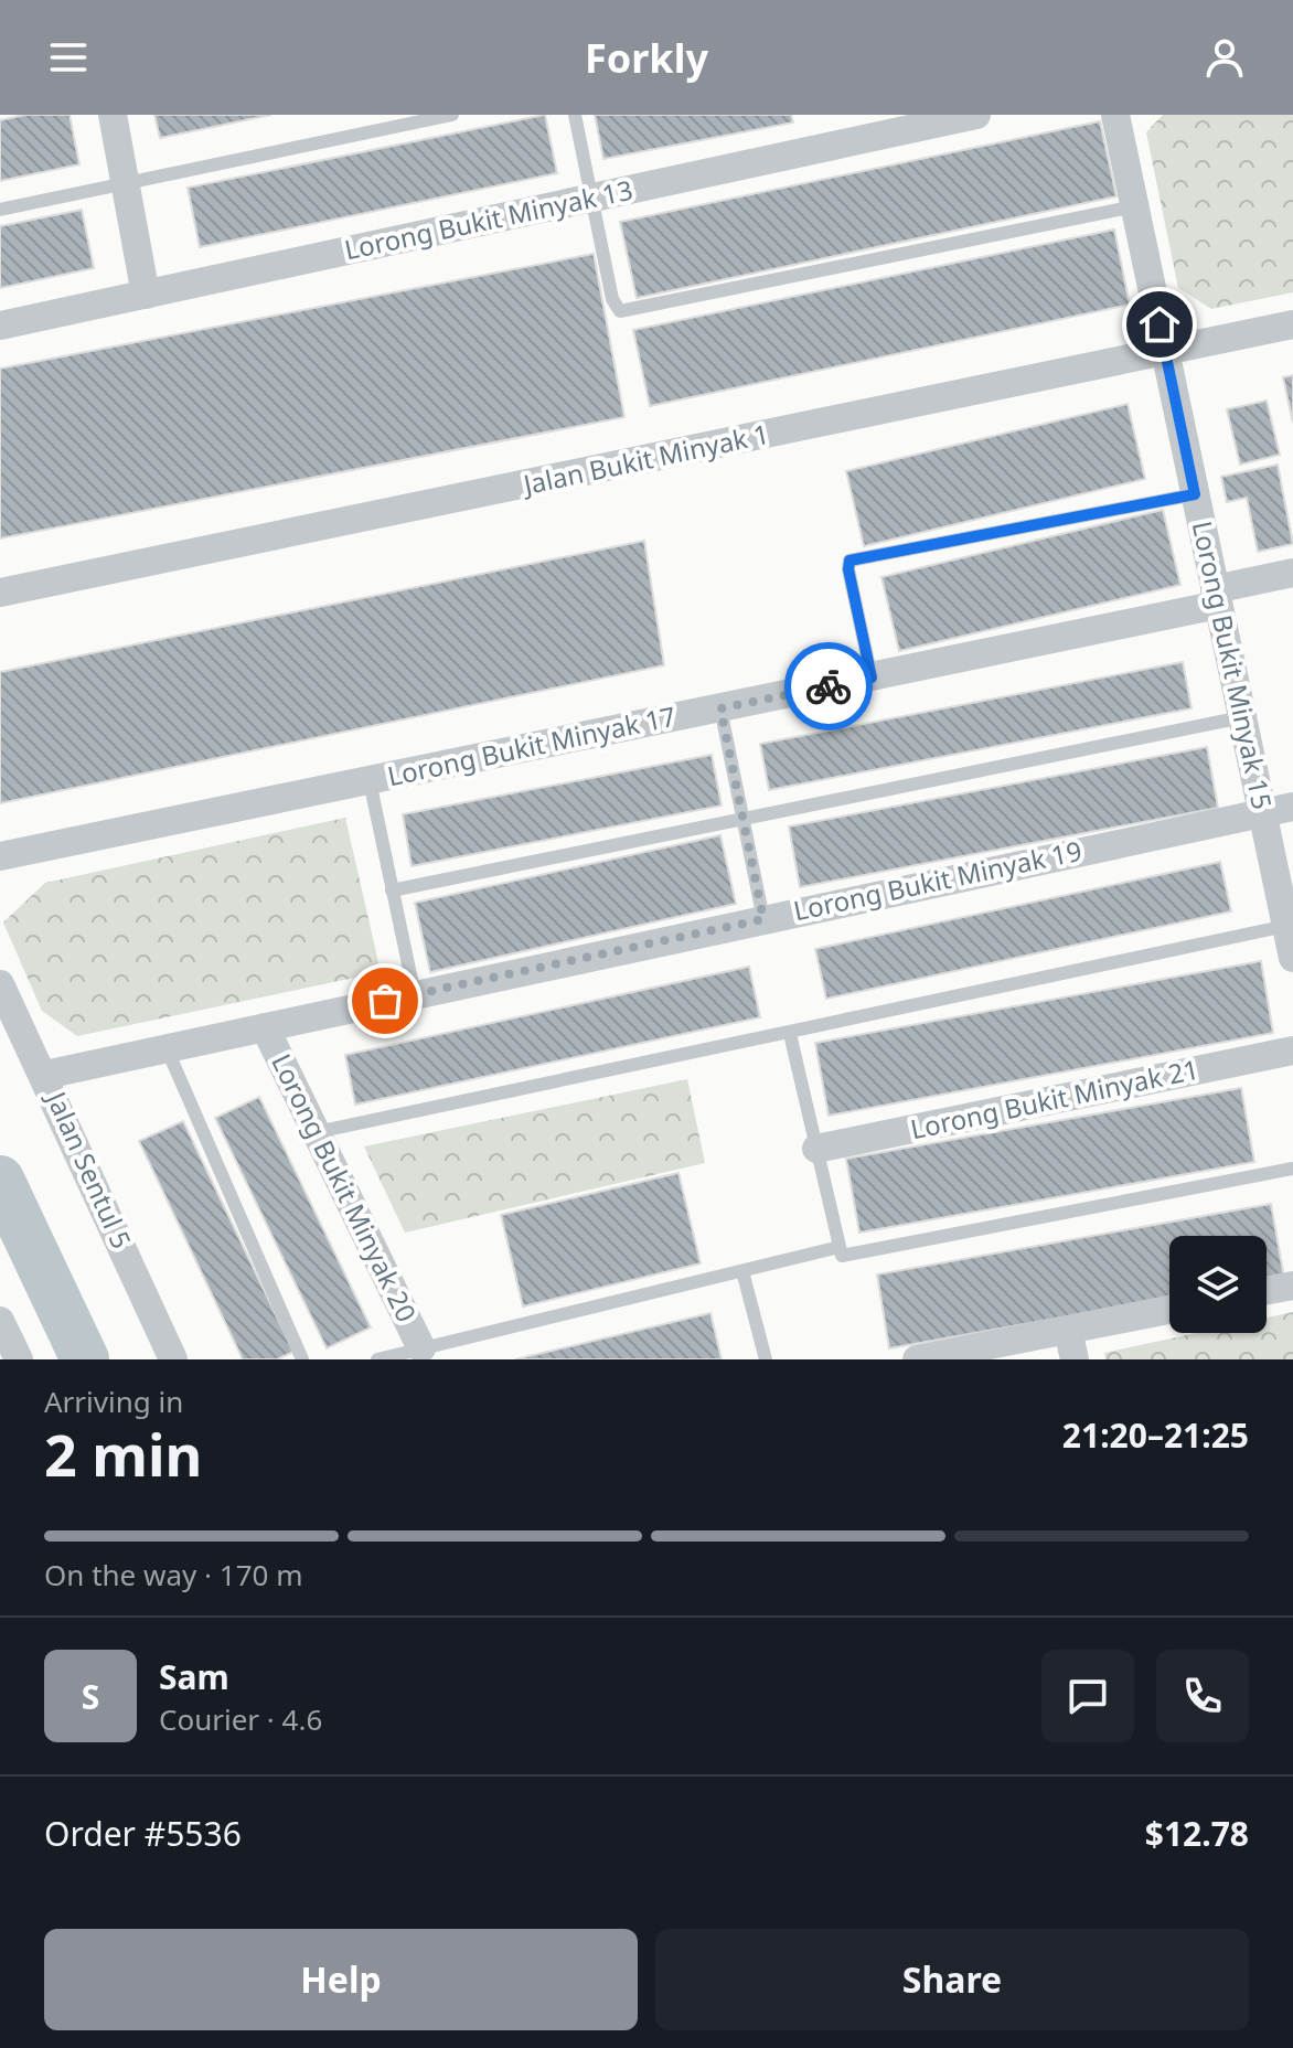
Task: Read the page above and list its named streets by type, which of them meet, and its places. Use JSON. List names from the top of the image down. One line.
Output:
{"streets":{"street":["Lorong Bukit Minyak 13","Jalan Bukit Minyak 1","Lorong Bukit Minyak 15","Lorong Bukit Minyak 17","Lorong Bukit Minyak 19","Lorong Bukit Minyak 21","Jalan Sentul 5","Lorong Bukit Minyak 20"]},"crossings":[["Jalan Bukit Minyak 1","Lorong Bukit Minyak 15"],["Lorong Bukit Minyak 15","Lorong Bukit Minyak 17"],["Lorong Bukit Minyak 15","Lorong Bukit Minyak 19"],["Lorong Bukit Minyak 19","Jalan Sentul 5"],["Lorong Bukit Minyak 19","Lorong Bukit Minyak 20"]],"page":{"header":"Forkly","heading":["2 min","Arriving in","21:20–21:25"],"panel":["Sam","Courier · 4.6","Order #5536","$12.78"],"bar":"On the way · 170 m","round":"S","buttons":["Help","Share"]}}
